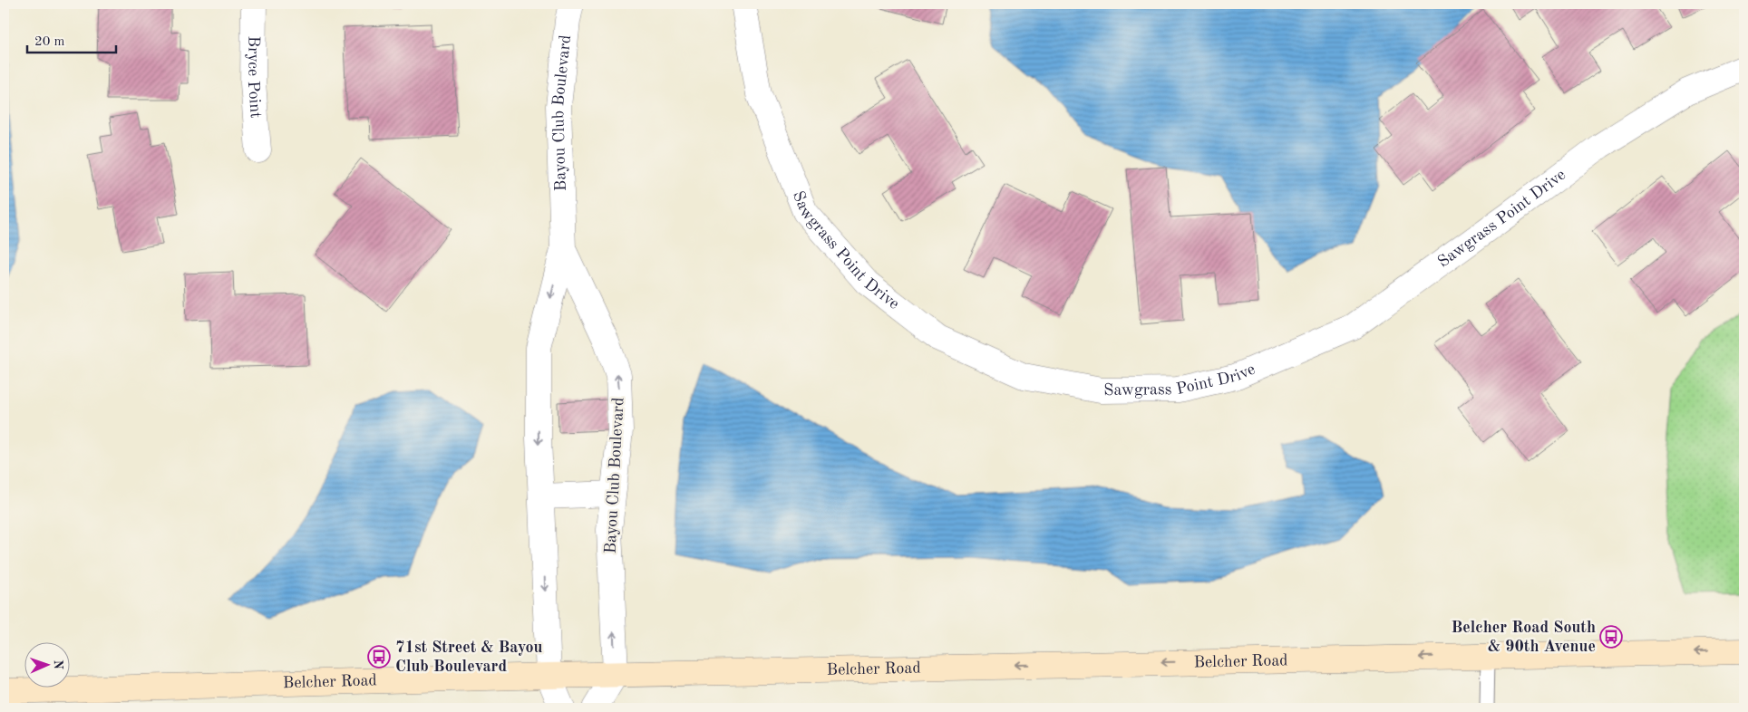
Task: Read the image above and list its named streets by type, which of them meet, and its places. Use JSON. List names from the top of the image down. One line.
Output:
{"streets":{"main road":["Belcher Road"],"street":["Bryce Point","Bayou Club Boulevard","Sawgrass Point Drive"]},"crossings":[["Bayou Club Boulevard","Belcher Road"]],"one_way":["Belcher Road"],"places":{"bus stop":["Belcher Road South & 90th Avenue","71st Street & Bayou Club Boulevard"]},"scale_bar":"20 m","north":"right"}
